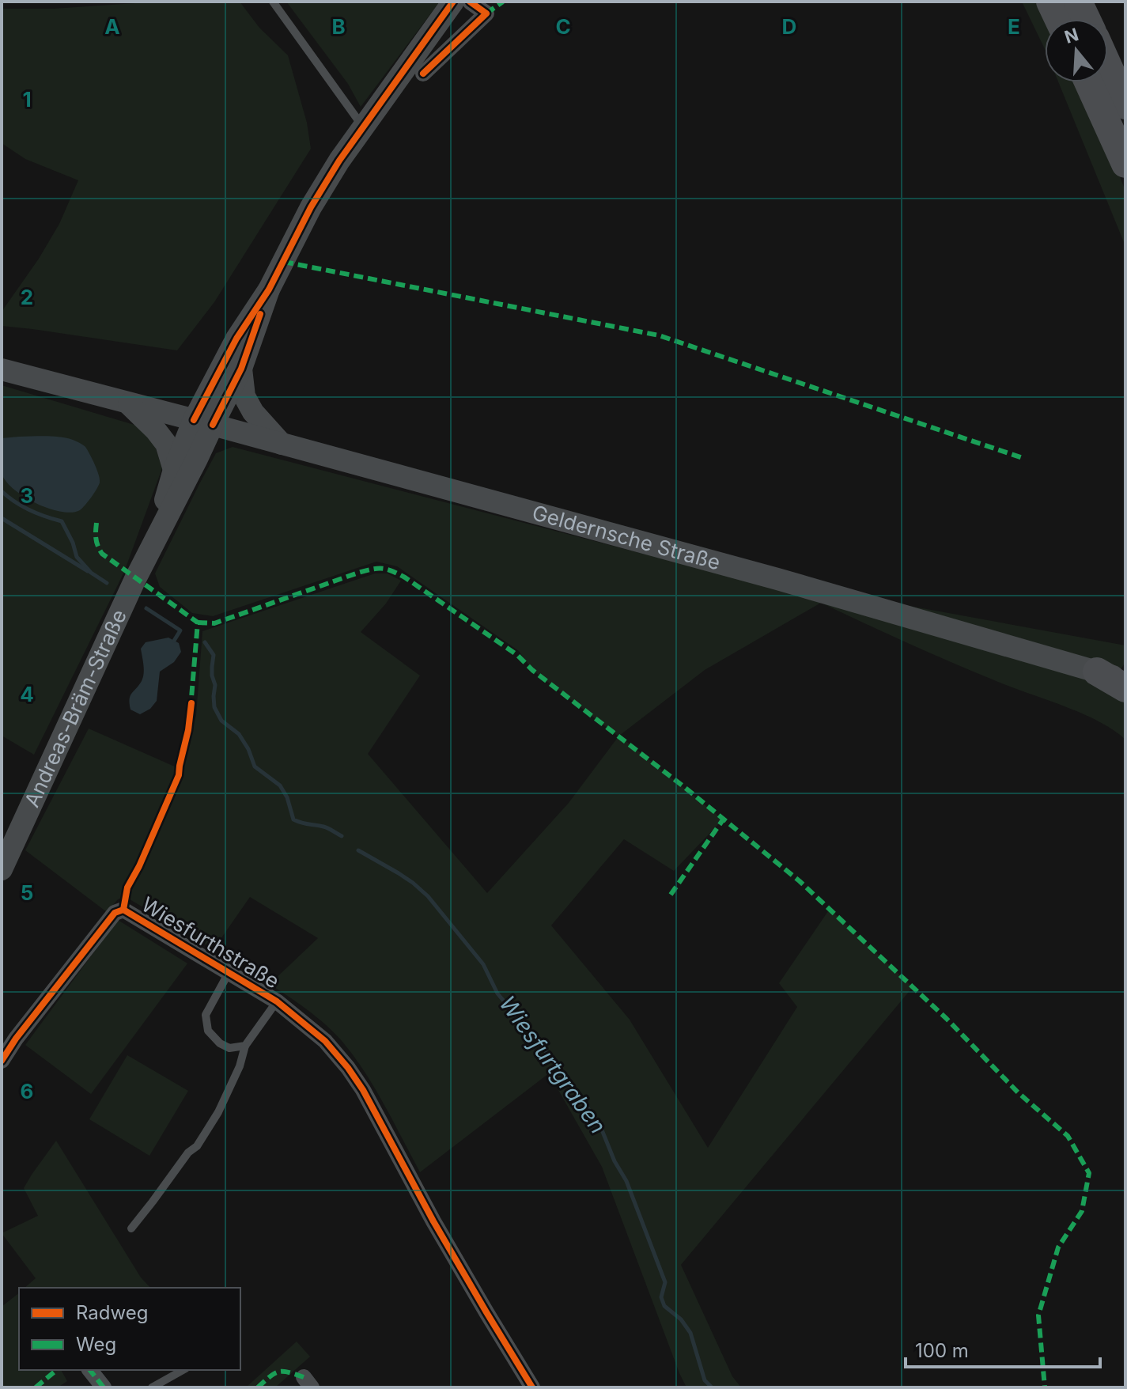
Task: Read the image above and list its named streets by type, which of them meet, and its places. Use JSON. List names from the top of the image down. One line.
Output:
{"streets":{"main road":["Geldernsche Straße","Andreas-Bräm-Straße"],"street":["Wiesfurthstraße"]},"crossings":[["Geldernsche Straße","Andreas-Bräm-Straße"]],"water":["Wiesfurtgraben"],"legend":["Radweg","Weg"],"scale_bar":"100 m","north":"top","grid":{"columns":["A","B","C","D","E"],"rows":["1","2","3","4","5","6"]}}
